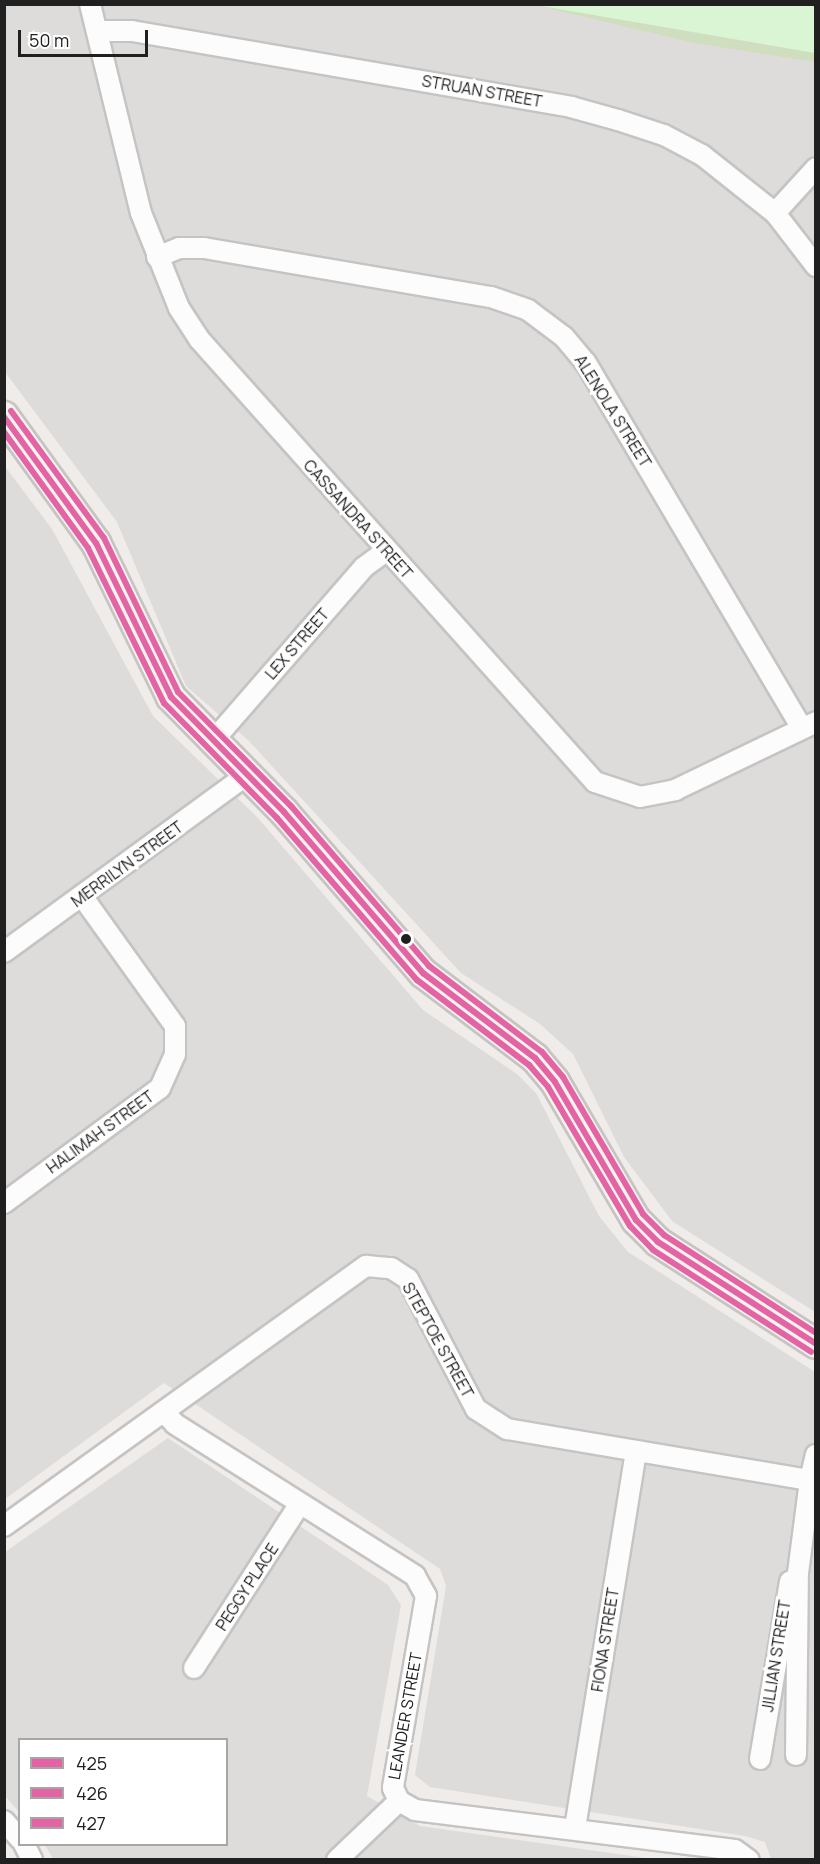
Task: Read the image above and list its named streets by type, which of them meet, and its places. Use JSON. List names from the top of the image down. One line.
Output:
{"streets":{"street":["STRUAN STREET","ALENOLA STREET","CASSANDRA STREET","LEX STREET","MERRILYN STREET","HALIMAH STREET","STEPTOE STREET","PEGGY PLACE","FIONA STREET","JILLIAN STREET","LEANDER STREET"]},"crossings":[["STRUAN STREET","CASSANDRA STREET"],["ALENOLA STREET","CASSANDRA STREET"],["CASSANDRA STREET","LEX STREET"],["MERRILYN STREET","HALIMAH STREET"],["STEPTOE STREET","FIONA STREET"],["STEPTOE STREET","JILLIAN STREET"],["STEPTOE STREET","LEANDER STREET"],["PEGGY PLACE","LEANDER STREET"],["FIONA STREET","LEANDER STREET"]],"lines":["transit line 427","transit line 425","transit line 426"],"legend":["425","426","427"],"scale_bar":"50 m"}
